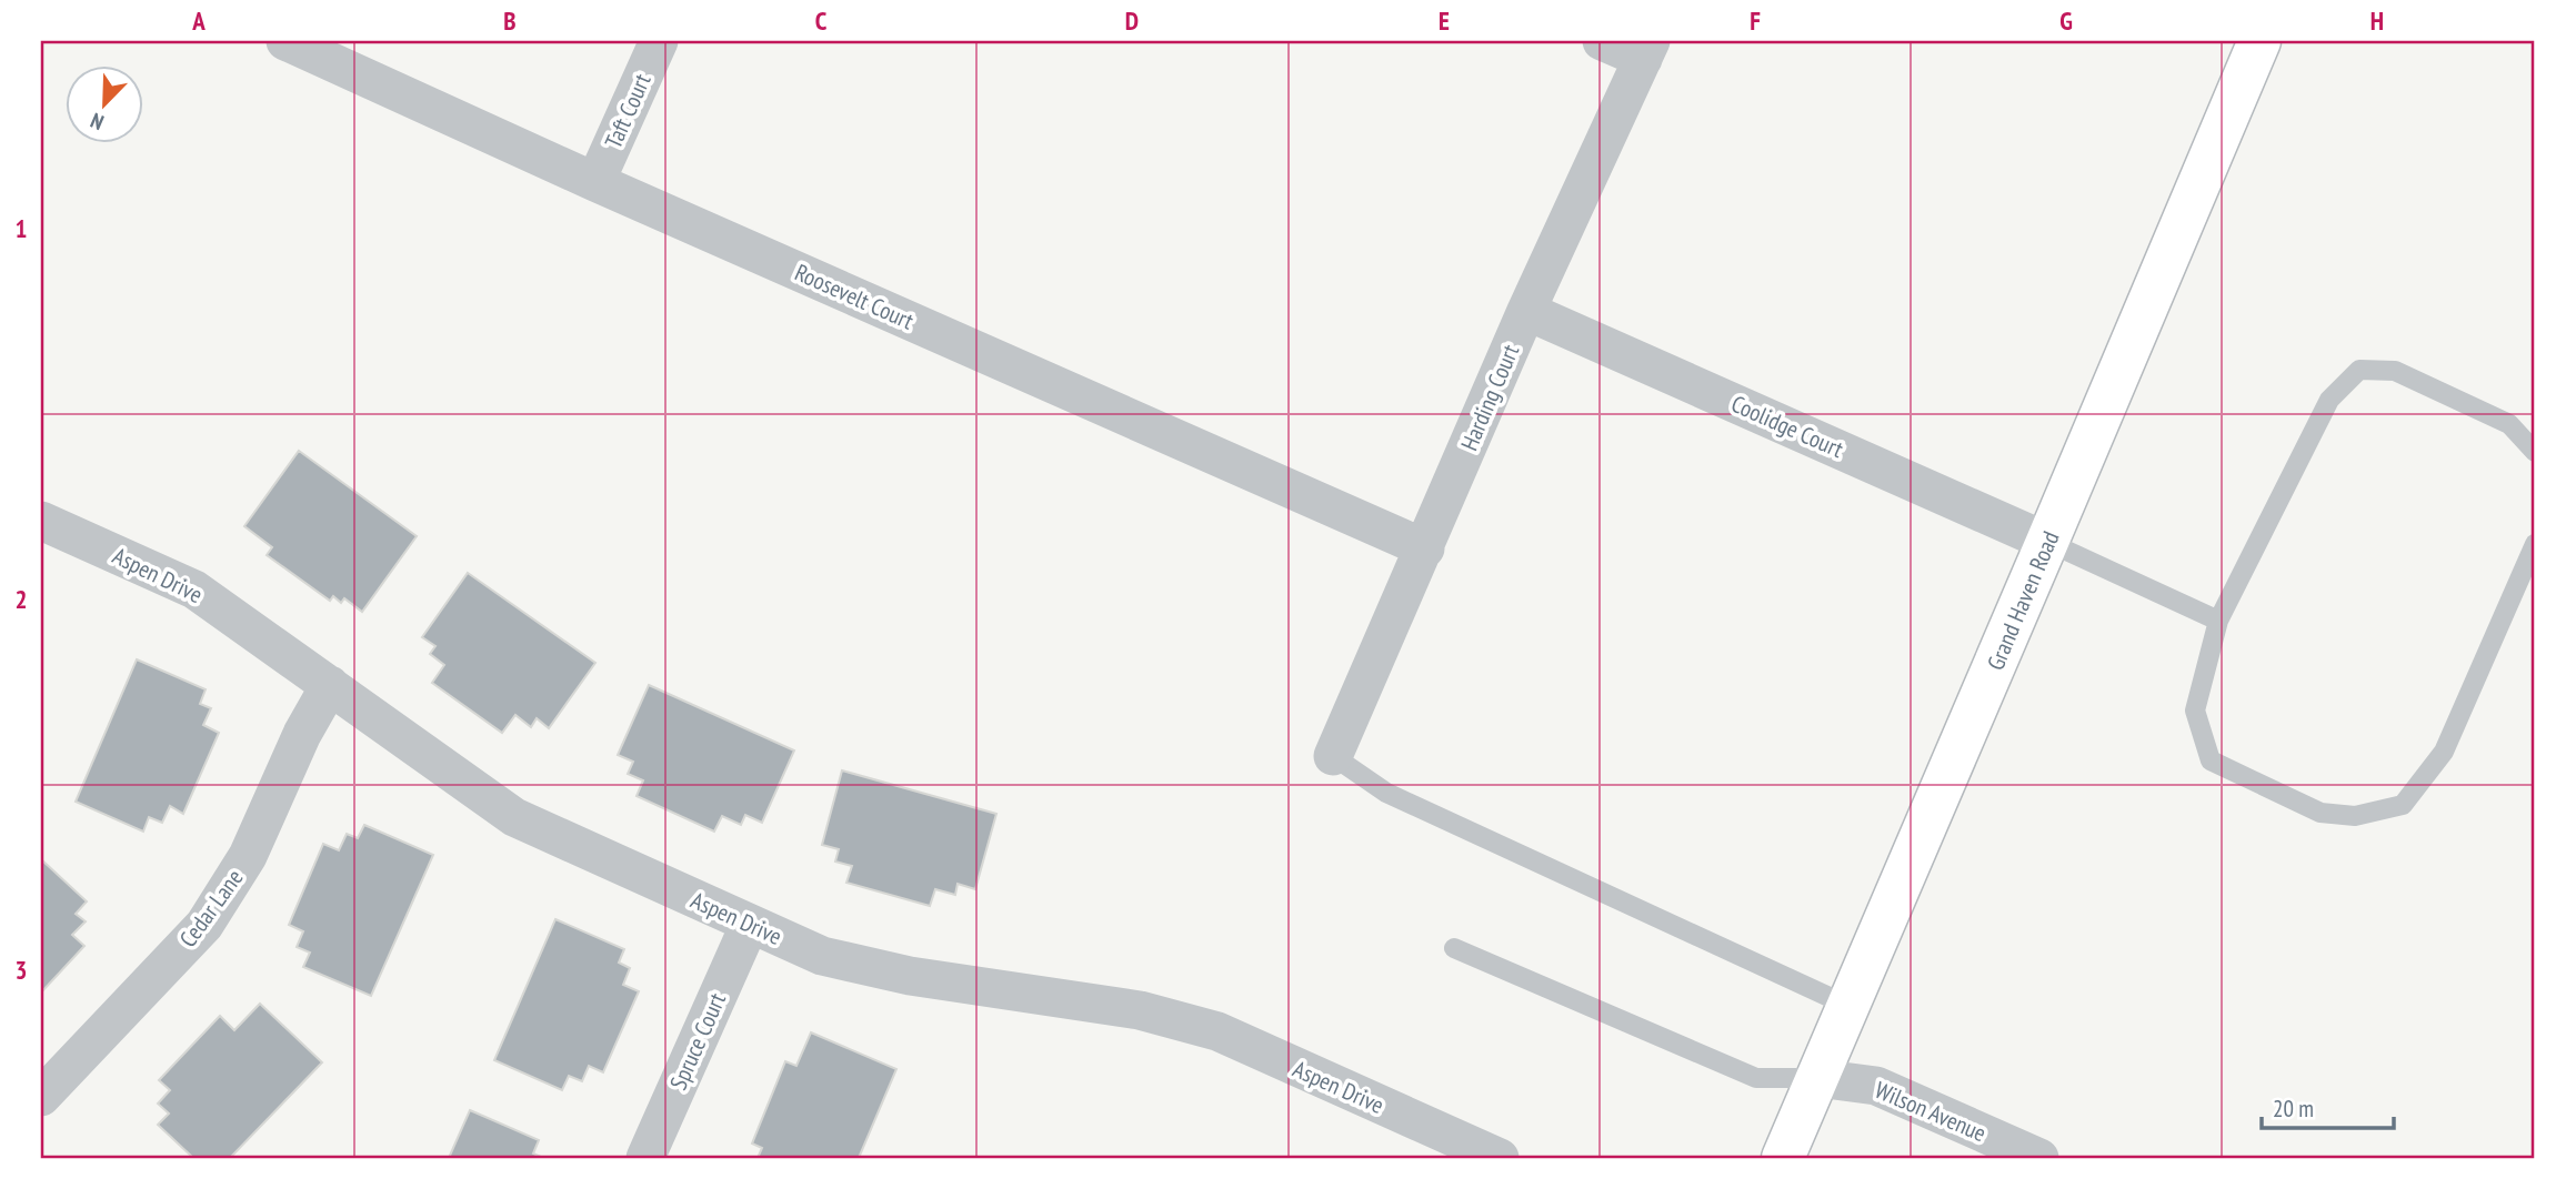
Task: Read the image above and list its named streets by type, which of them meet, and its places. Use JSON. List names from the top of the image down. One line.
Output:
{"streets":{"main road":["Grand Haven Road"],"street":["Taft Court","Roosevelt Court","Harding Court","Coolidge Court","Aspen Drive","Cedar Lane","Spruce Court","Wilson Avenue"]},"crossings":[["Taft Court","Roosevelt Court"],["Roosevelt Court","Harding Court"],["Harding Court","Coolidge Court"],["Coolidge Court","Grand Haven Road"],["Aspen Drive","Cedar Lane"],["Aspen Drive","Spruce Court"],["Grand Haven Road","Wilson Avenue"]],"scale_bar":"20 m","north":"bottom left","grid":{"columns":["A","B","C","D","E","F","G","H"],"rows":["1","2","3"]}}
